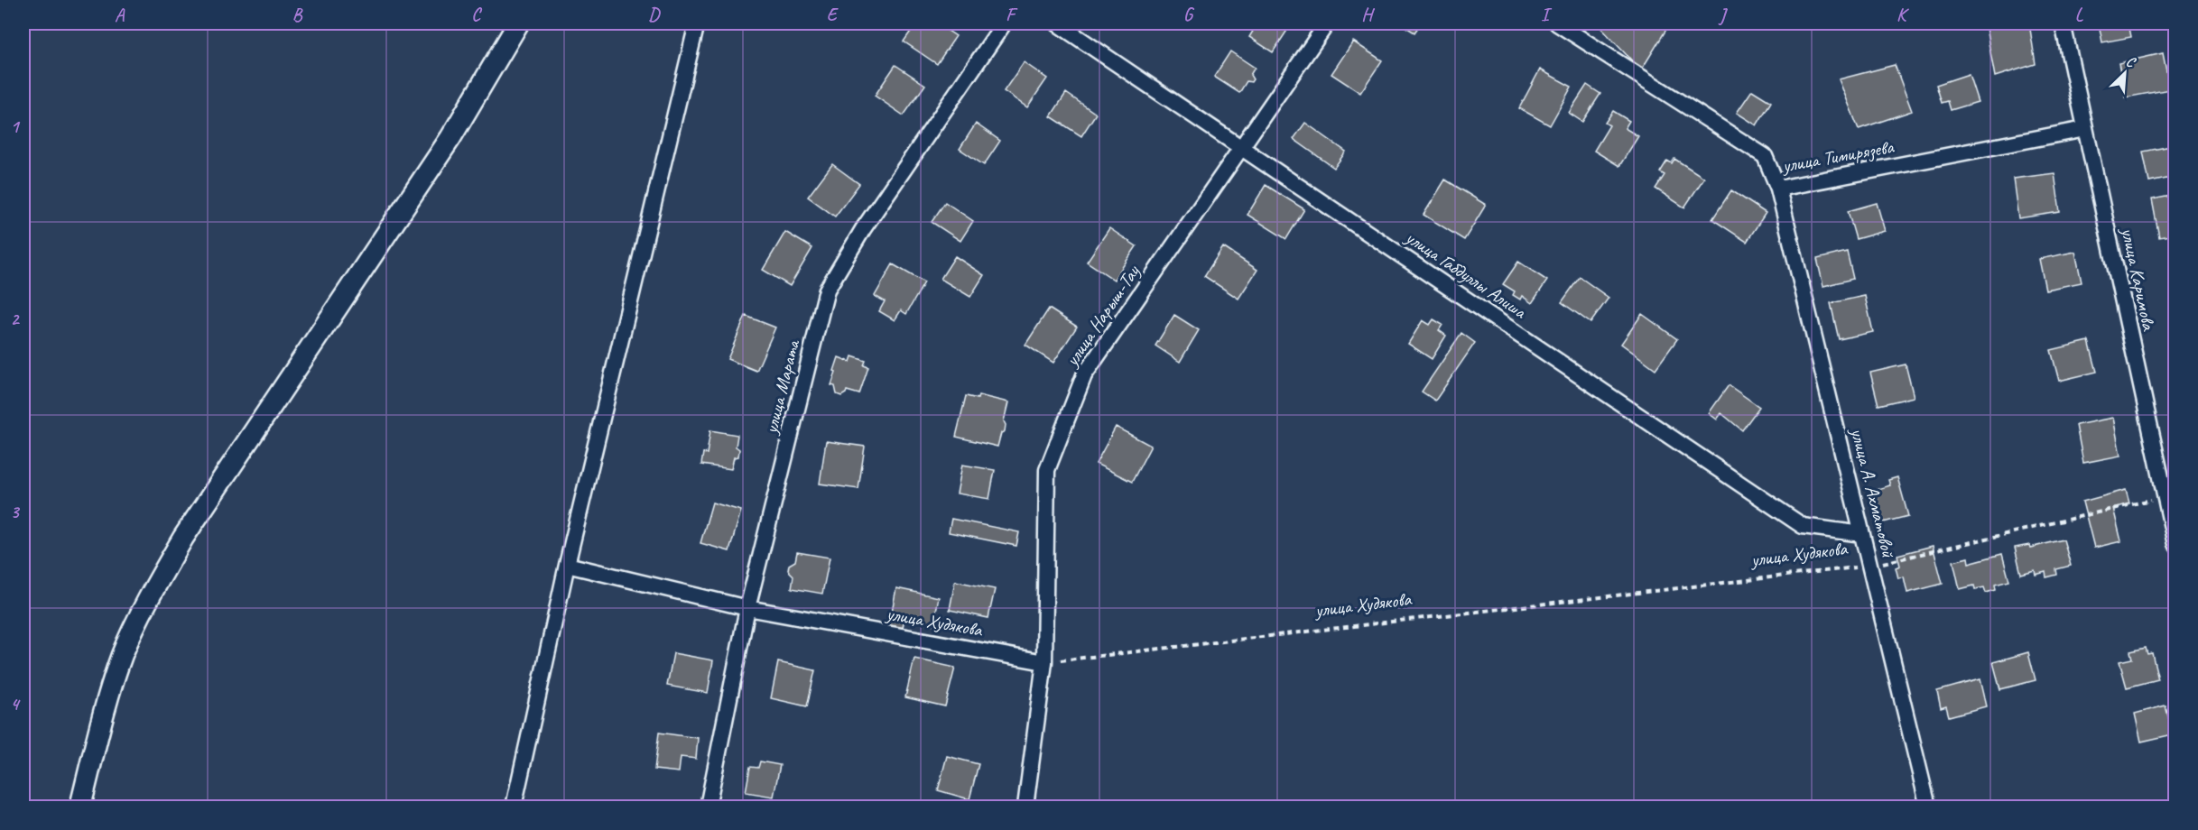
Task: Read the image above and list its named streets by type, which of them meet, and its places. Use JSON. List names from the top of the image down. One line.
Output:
{"streets":{"street":["улица Тимирязева","улица Габдуллы Алиша","улица Каримова","улица Нарыш-Тау","улица Марата","улица А. Ахматовой","улица Худякова"]},"crossings":[["улица Тимирязева","улица Каримова"],["улица Тимирязева","улица А. Ахматовой"],["улица Габдуллы Алиша","улица Нарыш-Тау"],["улица Габдуллы Алиша","улица А. Ахматовой"],["улица Каримова","улица Худякова"],["улица Нарыш-Тау","улица Худякова"],["улица Марата","улица Худякова"],["улица А. Ахматовой","улица Худякова"]],"north":"top right","grid":{"columns":["A","B","C","D","E","F","G","H","I","J","K","L"],"rows":["1","2","3","4"]}}
